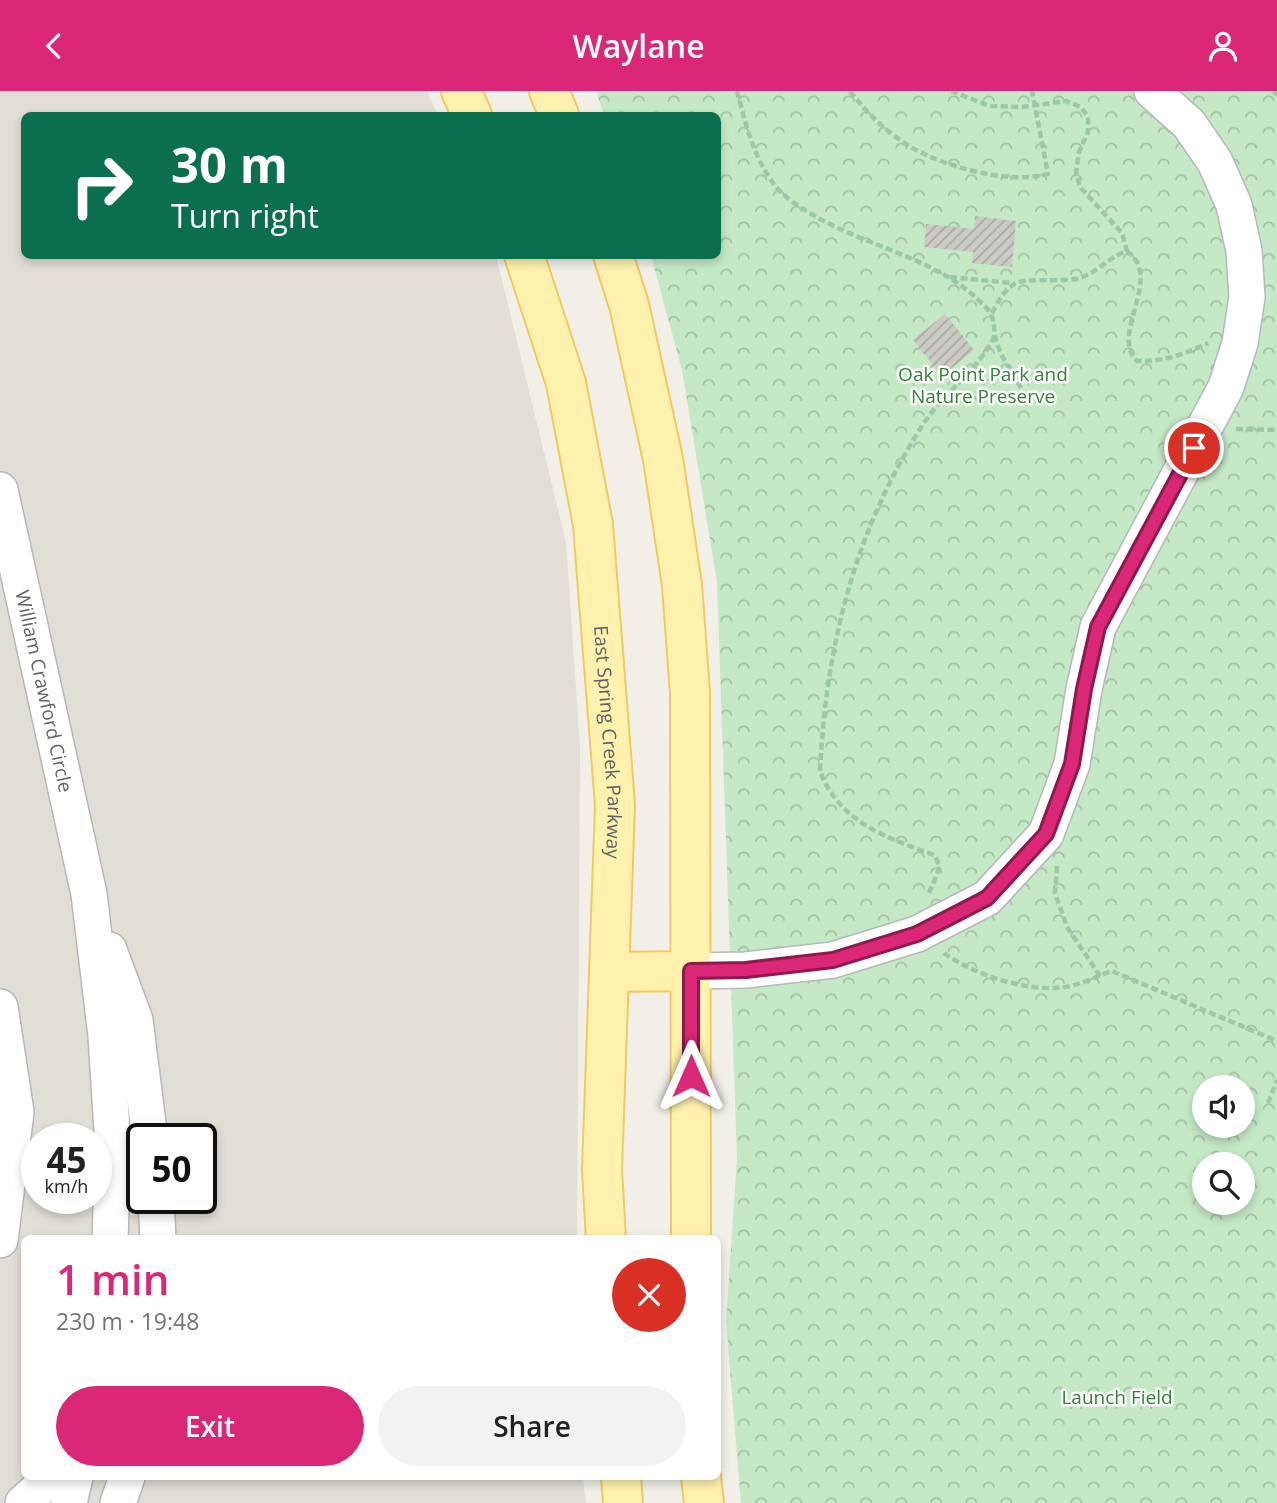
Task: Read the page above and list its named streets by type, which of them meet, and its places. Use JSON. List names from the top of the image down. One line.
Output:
{"streets":{"main road":["East Spring Creek Parkway"],"lane":["William Crawford Circle"]},"parks":["Oak Point Park and Nature Preserve","Launch Field"],"page":{"header":"Waylane","turn":["30 m","Turn right"],"speed":"45 km/h","limit":"50","heading":["1 min","230 m · 19:48"],"buttons":["Exit","Share"]}}
